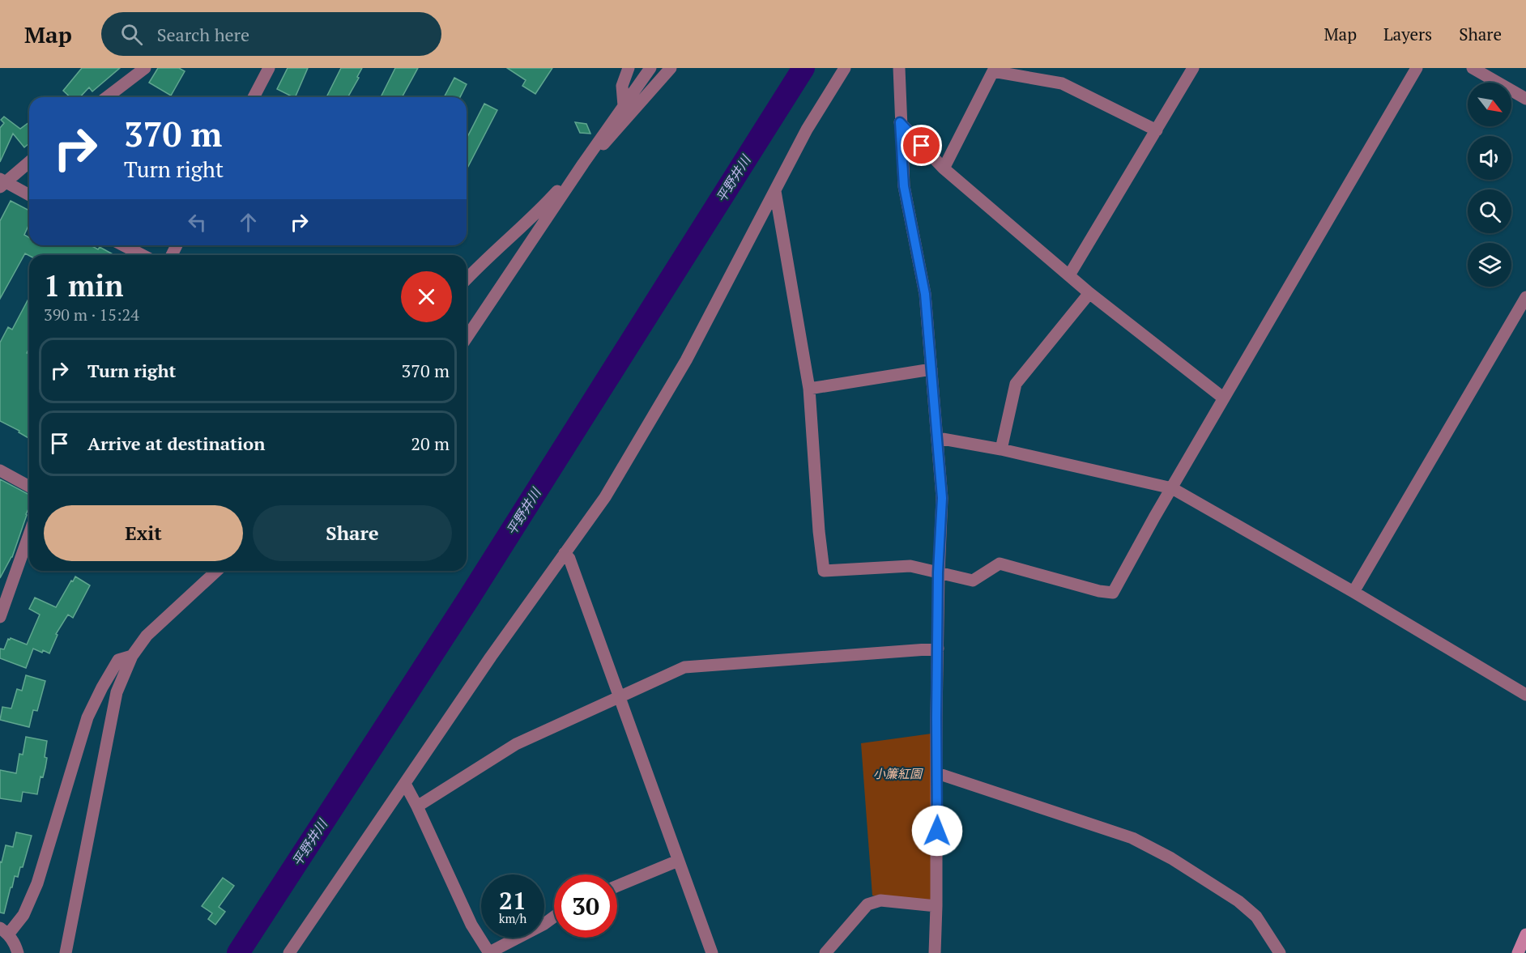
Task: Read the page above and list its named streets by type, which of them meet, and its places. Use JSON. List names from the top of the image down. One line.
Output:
{"water":["平野井川"],"parks":["小簾紅園"],"north":"bottom right","page":{"header":"Map","search":"Search here","nav":["Map","Layers","Share"],"turn":["370 m","Turn right"],"heading":["1 min","390 m · 15:24"],"list":[{"name":"Turn right","value":"370 m"},{"name":"Arrive at destination","value":"20 m"}],"buttons":["Exit","Share"],"speed":"21 km/h","limit":"30"}}
